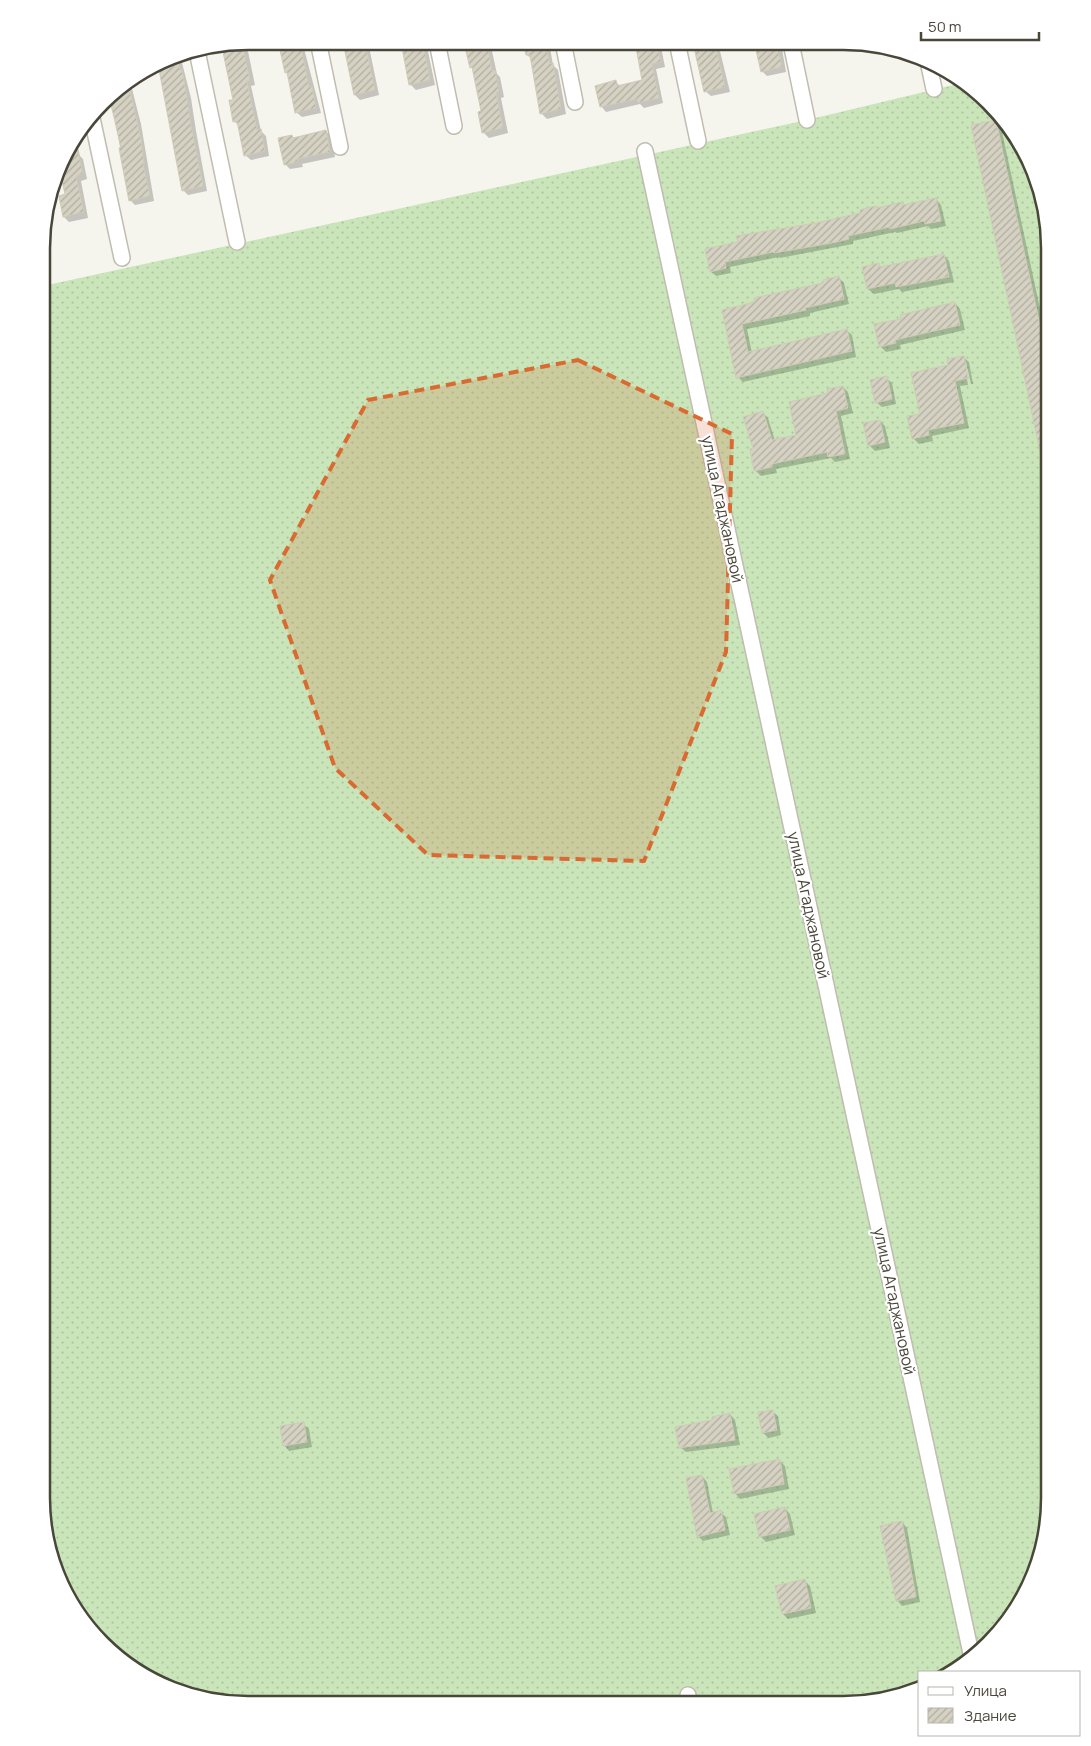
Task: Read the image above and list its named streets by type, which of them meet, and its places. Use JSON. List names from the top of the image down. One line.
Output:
{"streets":{"street":["улица Агаджановой"]},"legend":["Улица","Здание"],"scale_bar":"50 m"}
